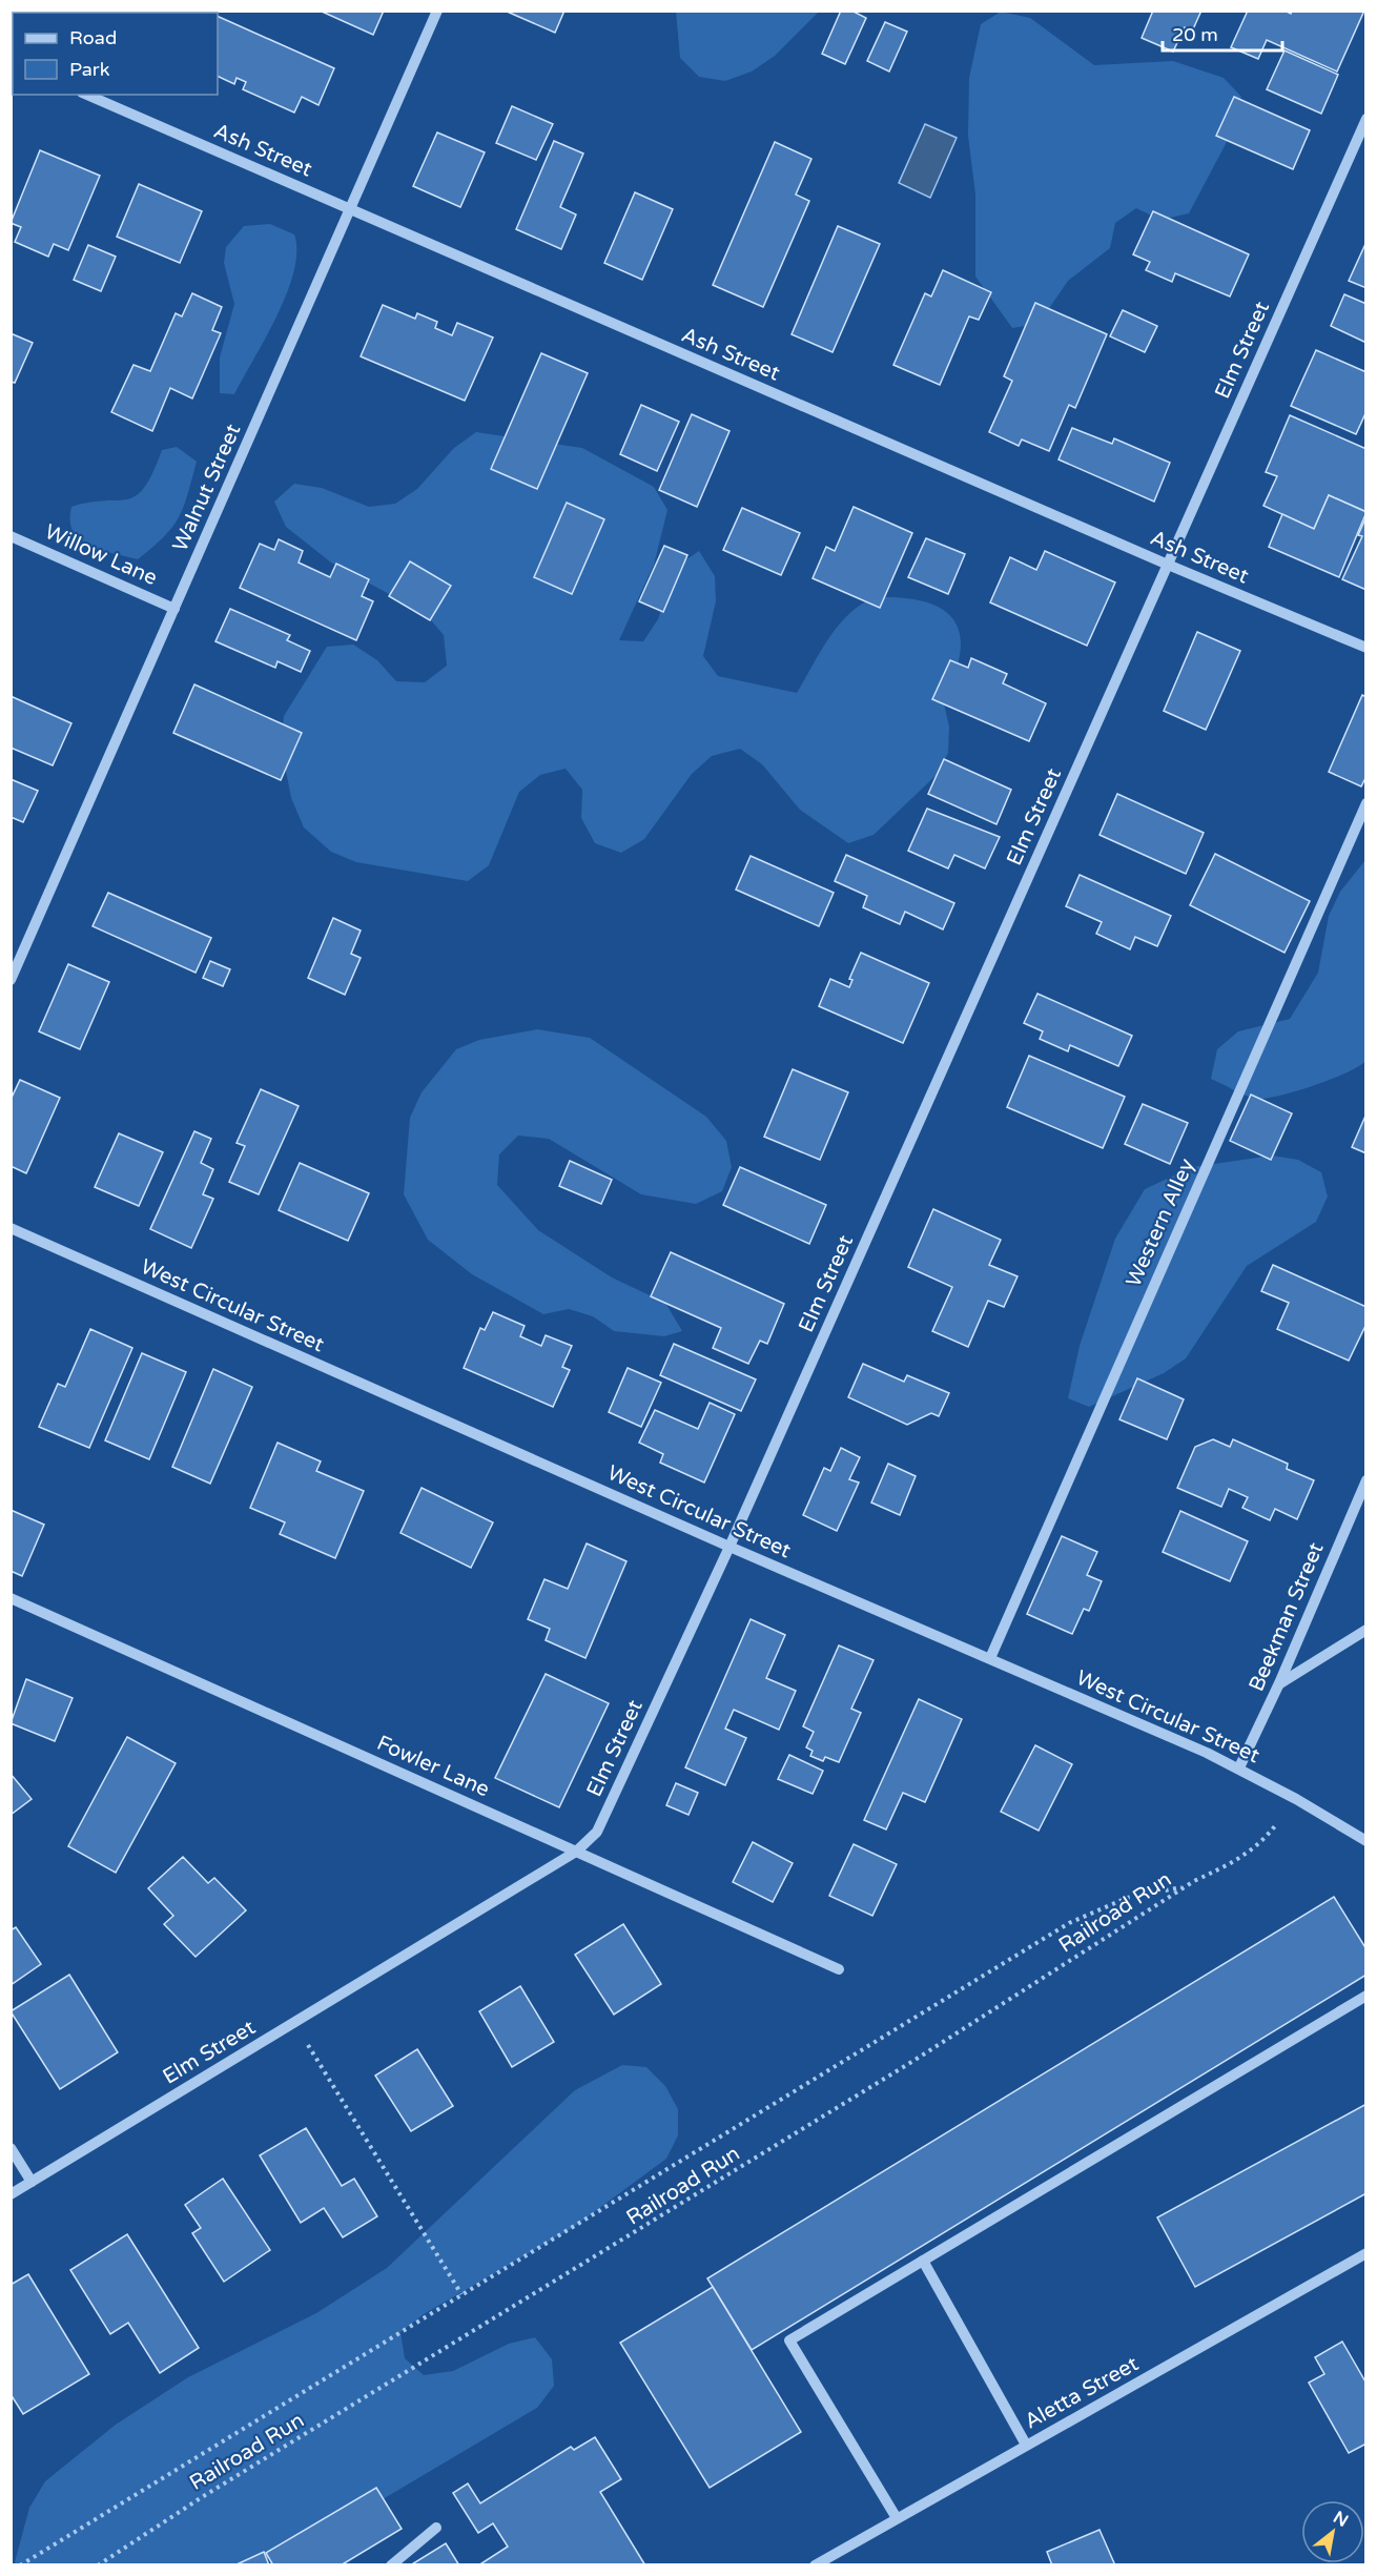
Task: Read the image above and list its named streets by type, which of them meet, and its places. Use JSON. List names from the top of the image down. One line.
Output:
{"streets":{"street":["Ash Street","Elm Street","Walnut Street","Willow Lane","Western Alley","West Circular Street","Beekman Street","Fowler Lane","Aletta Street"],"path":["Railroad Run"]},"crossings":[["Ash Street","Elm Street"],["Ash Street","Walnut Street"],["Elm Street","West Circular Street"],["Elm Street","Fowler Lane"],["Walnut Street","Willow Lane"],["Western Alley","West Circular Street"],["West Circular Street","Beekman Street"]],"legend":["Road","Park"],"scale_bar":"20 m","north":"top right"}
